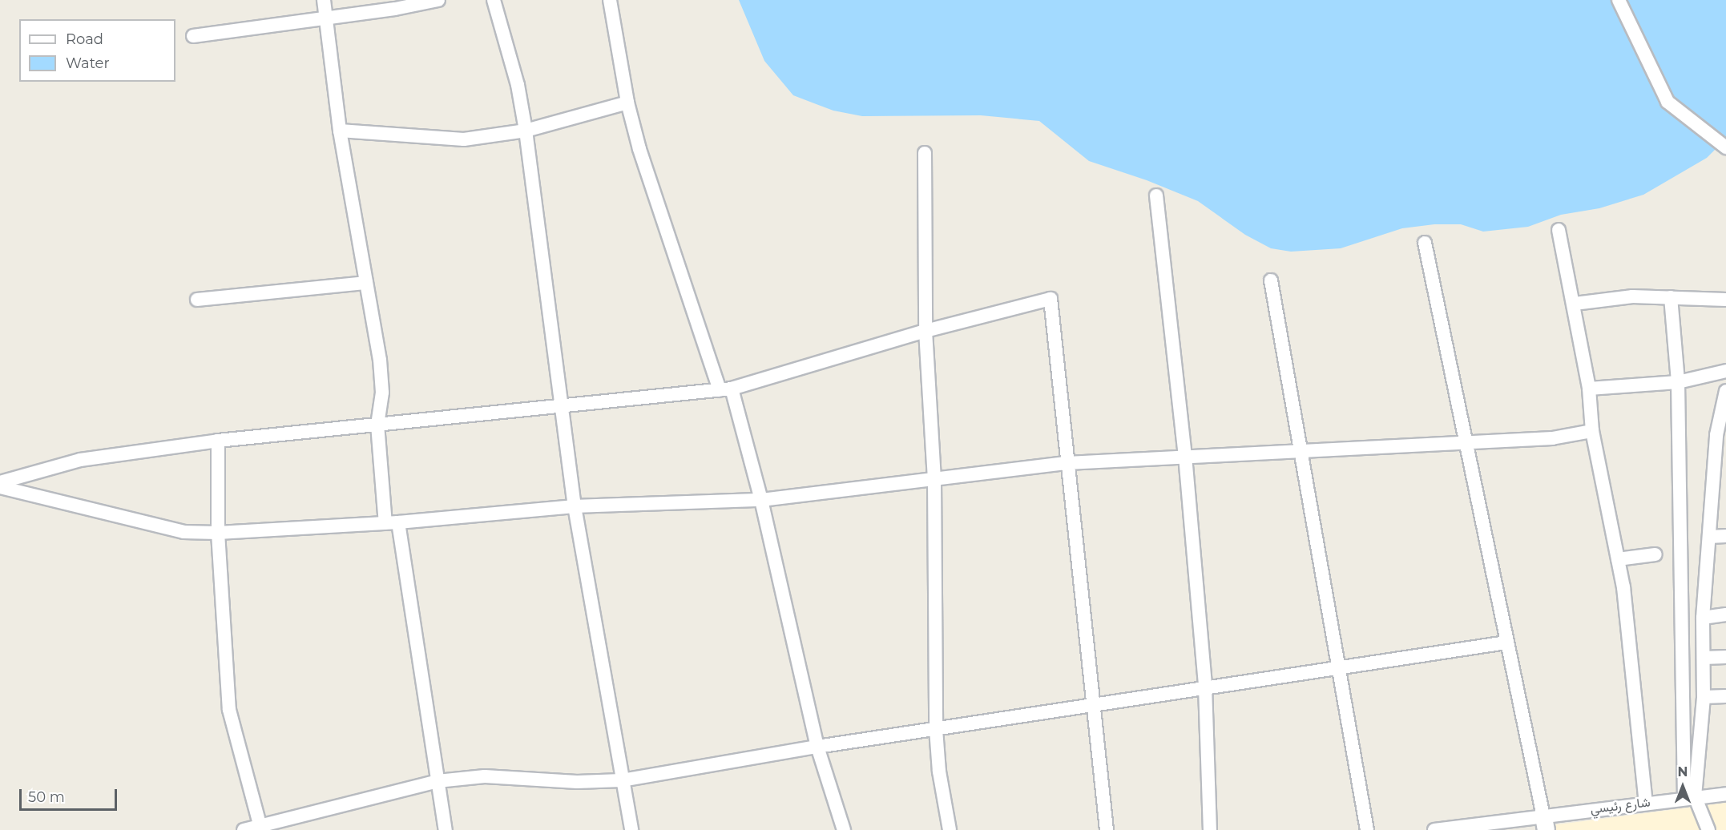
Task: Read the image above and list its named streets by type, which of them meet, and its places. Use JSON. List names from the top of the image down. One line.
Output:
{"streets":{"street":["شارع رئيسي"]},"legend":["Road","Water"],"scale_bar":"50 m","north":"top"}
